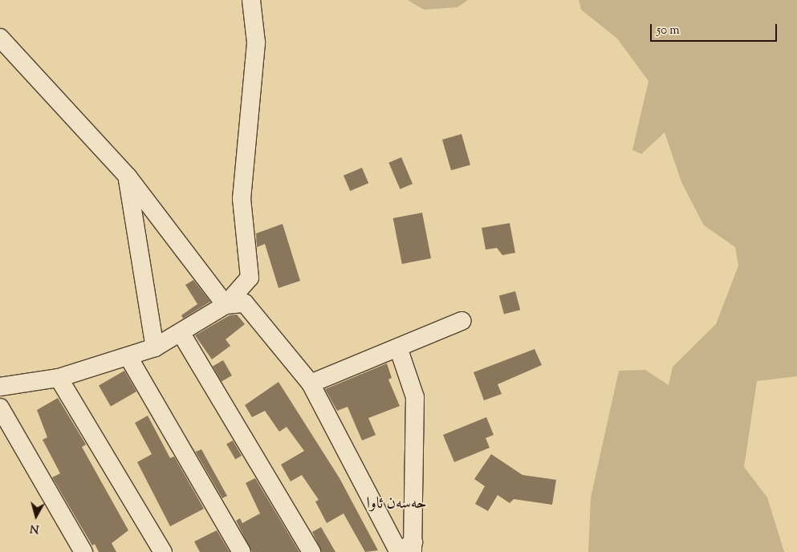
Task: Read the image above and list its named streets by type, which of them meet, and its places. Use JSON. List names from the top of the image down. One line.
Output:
{"districts":["حەسەن ئاوا"],"scale_bar":"50 m","north":"bottom"}
